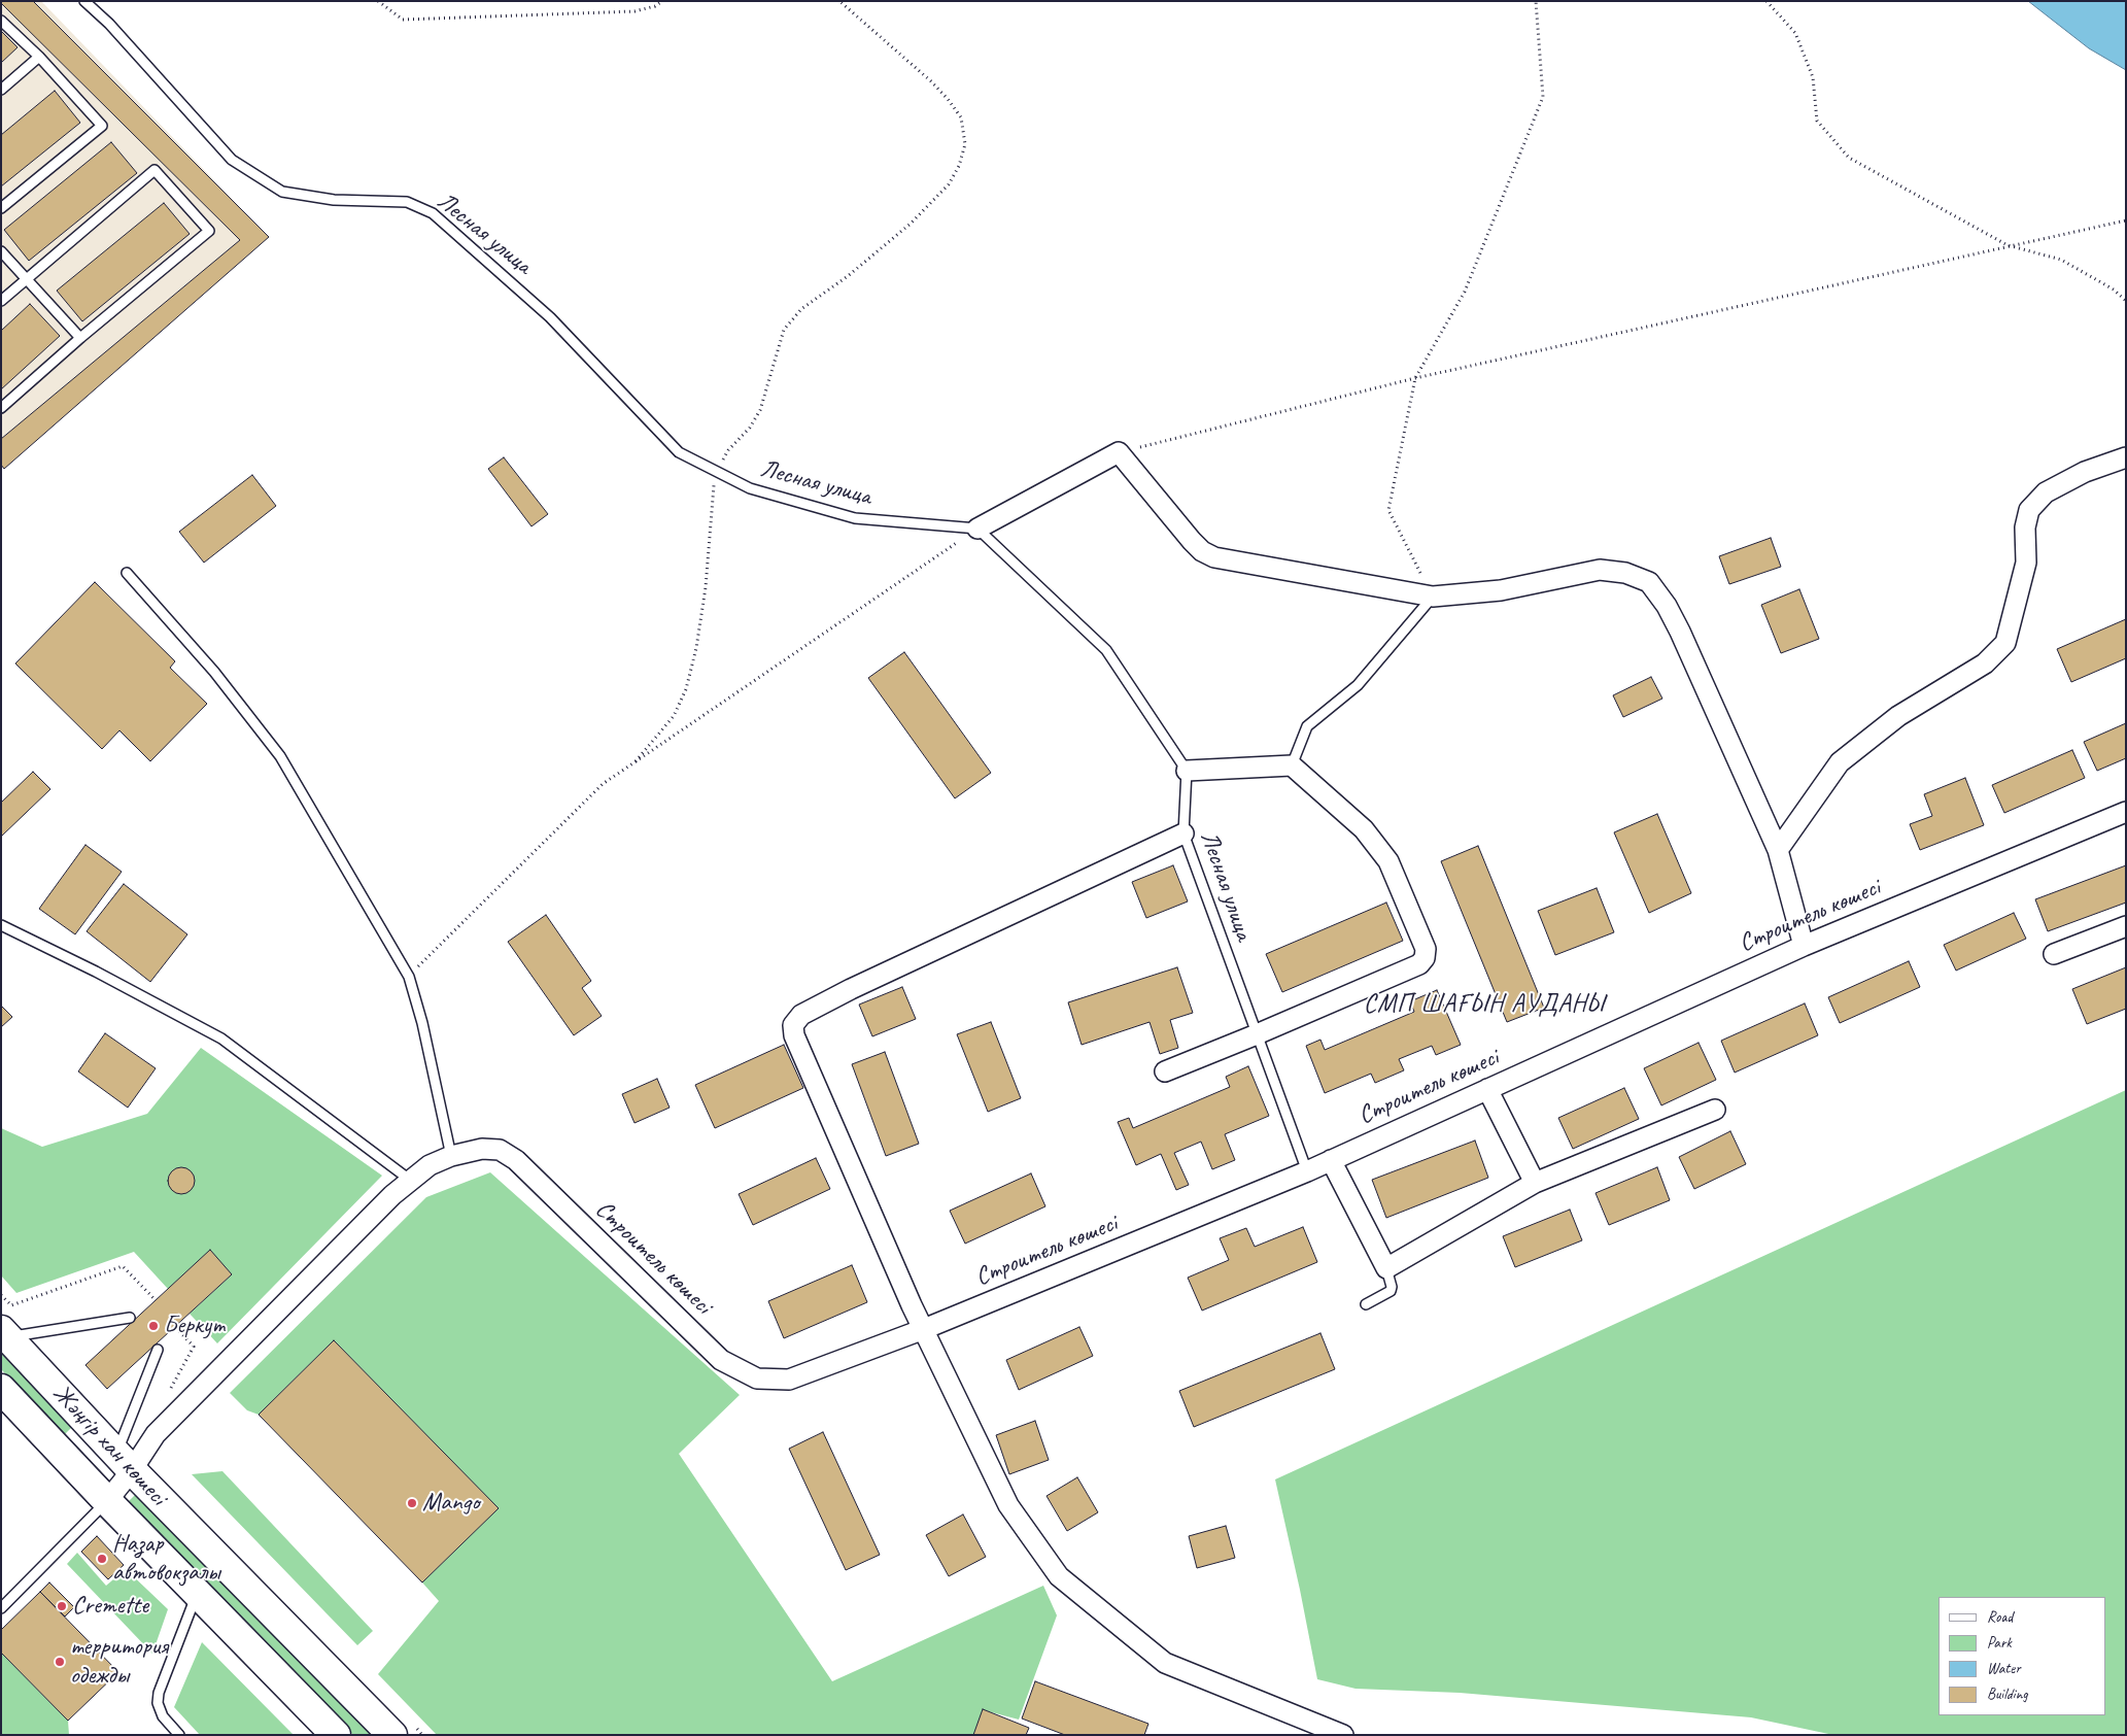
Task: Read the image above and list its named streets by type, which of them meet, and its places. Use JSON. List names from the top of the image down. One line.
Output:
{"streets":{"main road":["Жәңгір хан көшесі"],"street":["Строитель көшесі"],"lane":["Лесная улица"]},"crossings":[["Лесная улица","Строитель көшесі"],["Строитель көшесі","Жәңгір хан көшесі"]],"districts":["СМП ШАҒЫН АУДАНЫ"],"places":["Беркут","Mango","Назар автовокзалы","Cremette","территория одежды"],"legend":["Road","Park","Water","Building"]}
